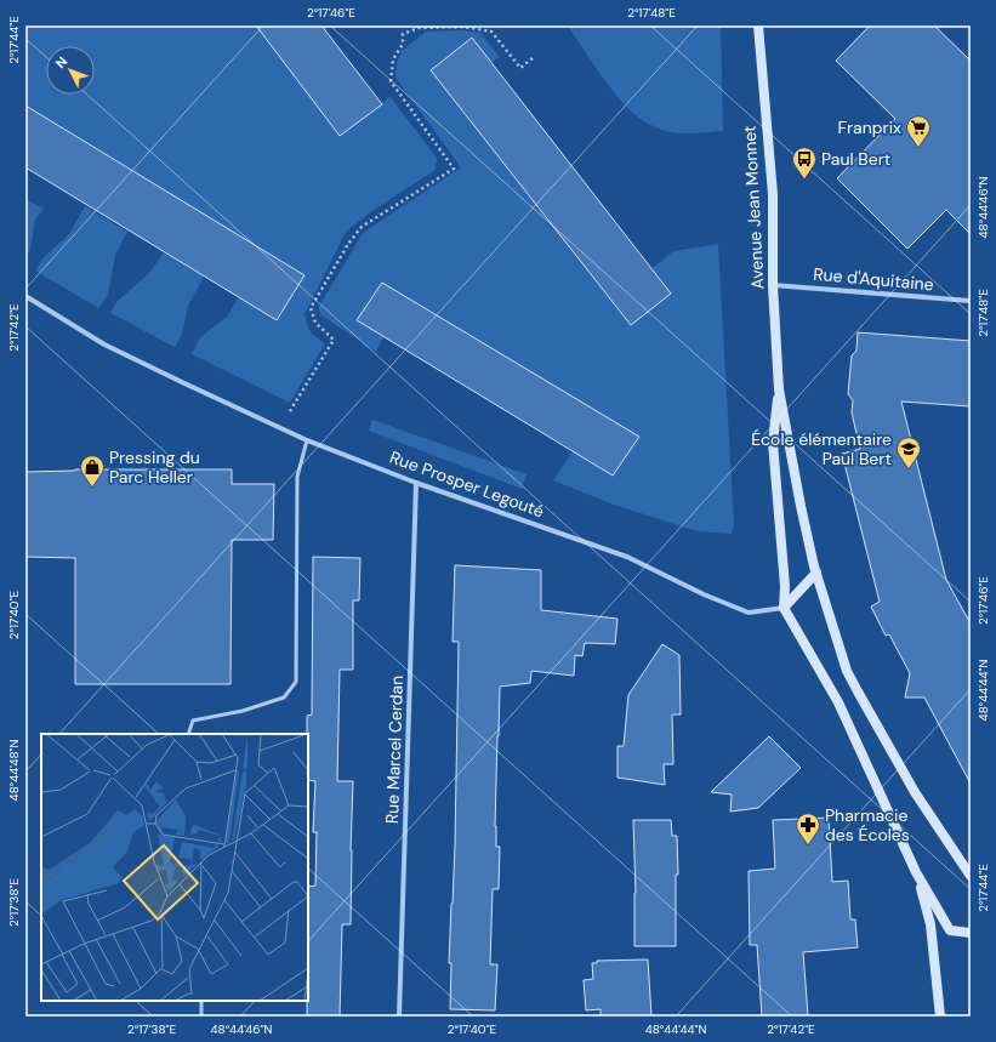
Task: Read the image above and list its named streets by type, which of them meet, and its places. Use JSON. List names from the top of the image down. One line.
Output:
{"streets":{"main road":["Avenue Jean Monnet"],"street":["Rue d'Aquitaine","Rue Prosper Legouté","Rue Marcel Cerdan"]},"crossings":[["Avenue Jean Monnet","Rue d'Aquitaine"],["Avenue Jean Monnet","Rue Prosper Legouté"],["Rue Prosper Legouté","Rue Marcel Cerdan"]],"places":{"supermarket":["Franprix"],"bus stop":["Paul Bert"],"school or university":["École élémentaire Paul Bert"],"shop":["Pressing du Parc Heller"],"pharmacy":["Pharmacie des Écoles"]},"north":"top left","coordinates":["2°17'46\"E","2°17'48\"E","2°17'44\"E","48°44'46\"N","2°17'42\"E","2°17'40\"E","48°44'44\"N","48°44'48\"N","2°17'38\"E"]}
